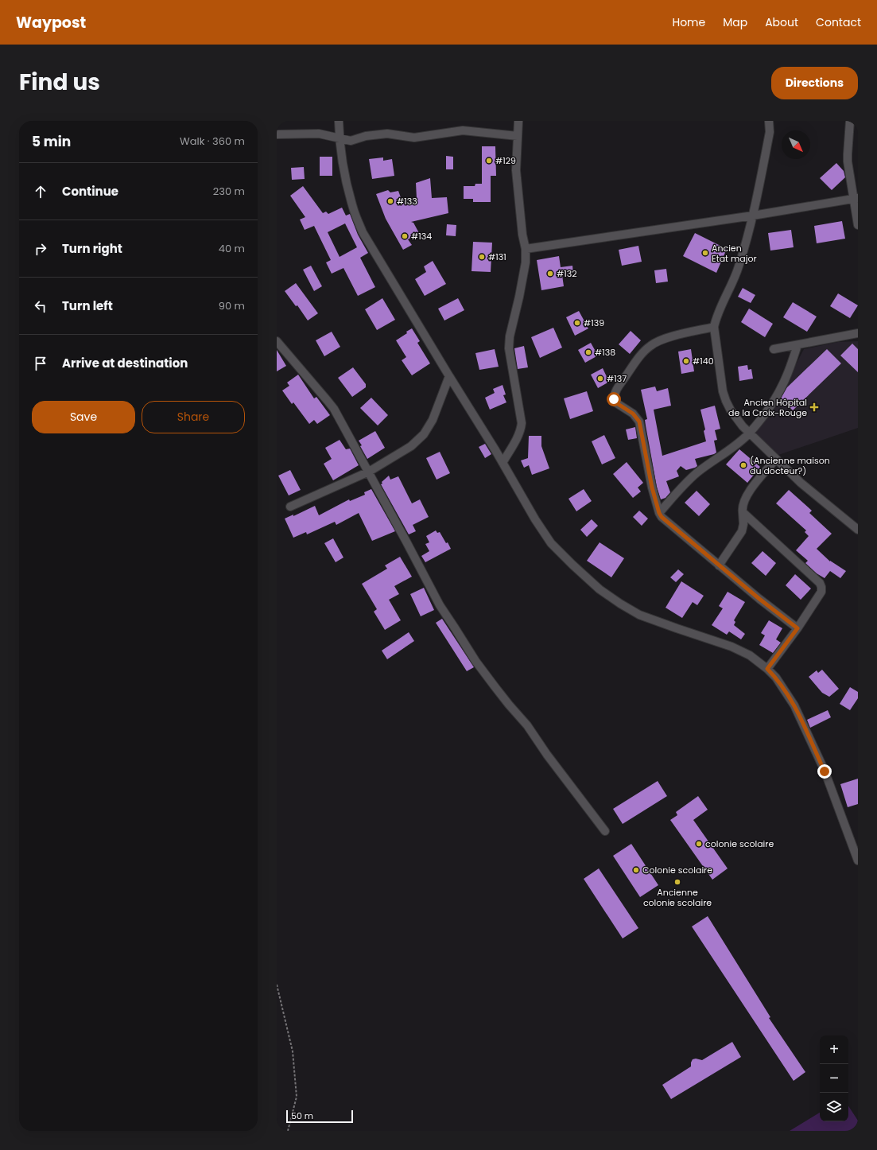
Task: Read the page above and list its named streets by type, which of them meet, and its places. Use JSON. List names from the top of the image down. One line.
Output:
{"places":{"other":["#129","#133","#134","Ancien Etat major","#131","#132","#139","#138","#140","#137","(Ancienne maison du docteur?)","colonie scolaire","Colonie scolaire","Ancienne colonie scolaire"],"health":["Ancien Hôpital de la Croix-Rouge"]},"scale_bar":"50 m","north":"bottom right","page":{"header":"Waypost","nav":["Home","Map","About","Contact"],"title":"Find us","buttons":["Directions",["Save","Share"]],"heading":["5 min","Walk · 360 m"],"list":[["Continue","230 m"],["Turn right","40 m"],["Turn left","90 m"],"Arrive at destination"],"map_buttons":["+","−"],"scale":"50 m"}}
